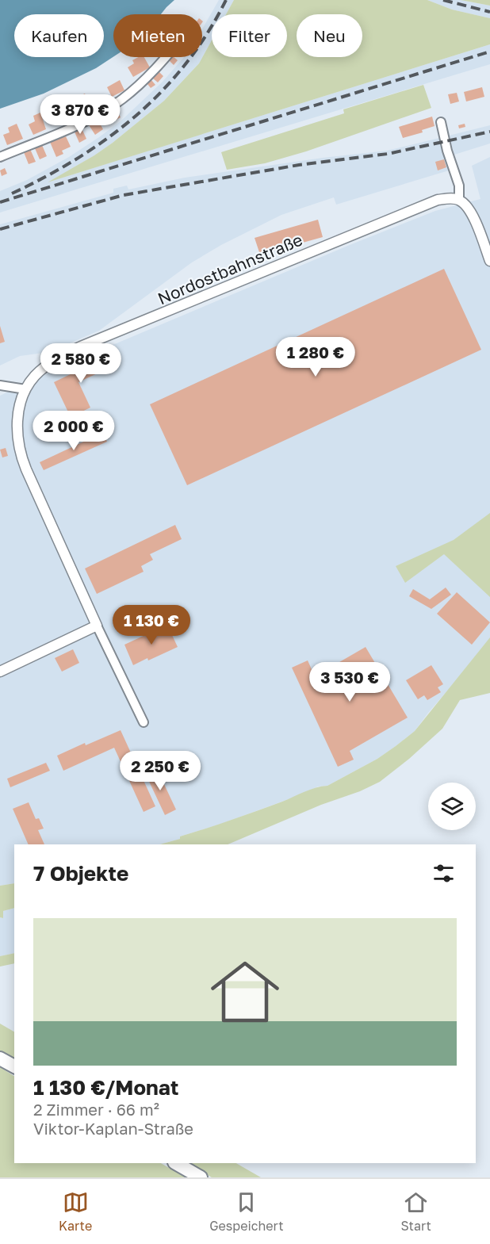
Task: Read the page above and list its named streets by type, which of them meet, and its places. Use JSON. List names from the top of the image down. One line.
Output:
{"streets":{"street":["Nordostbahnstraße"]},"page":{"chip":["Kaufen","Mieten","Filter","Neu"],"price":["3 870 €","1 280 €","2 580 €","2 000 €","1 130 €","3 530 €","2 250 €"],"heading":"7 Objekte","list":[{"name":"1 130 €/Monat","note":"2 Zimmer · 66 m² · Viktor-Kaplan-Straße"}],"tabs":["Karte","Gespeichert","Start"]}}
